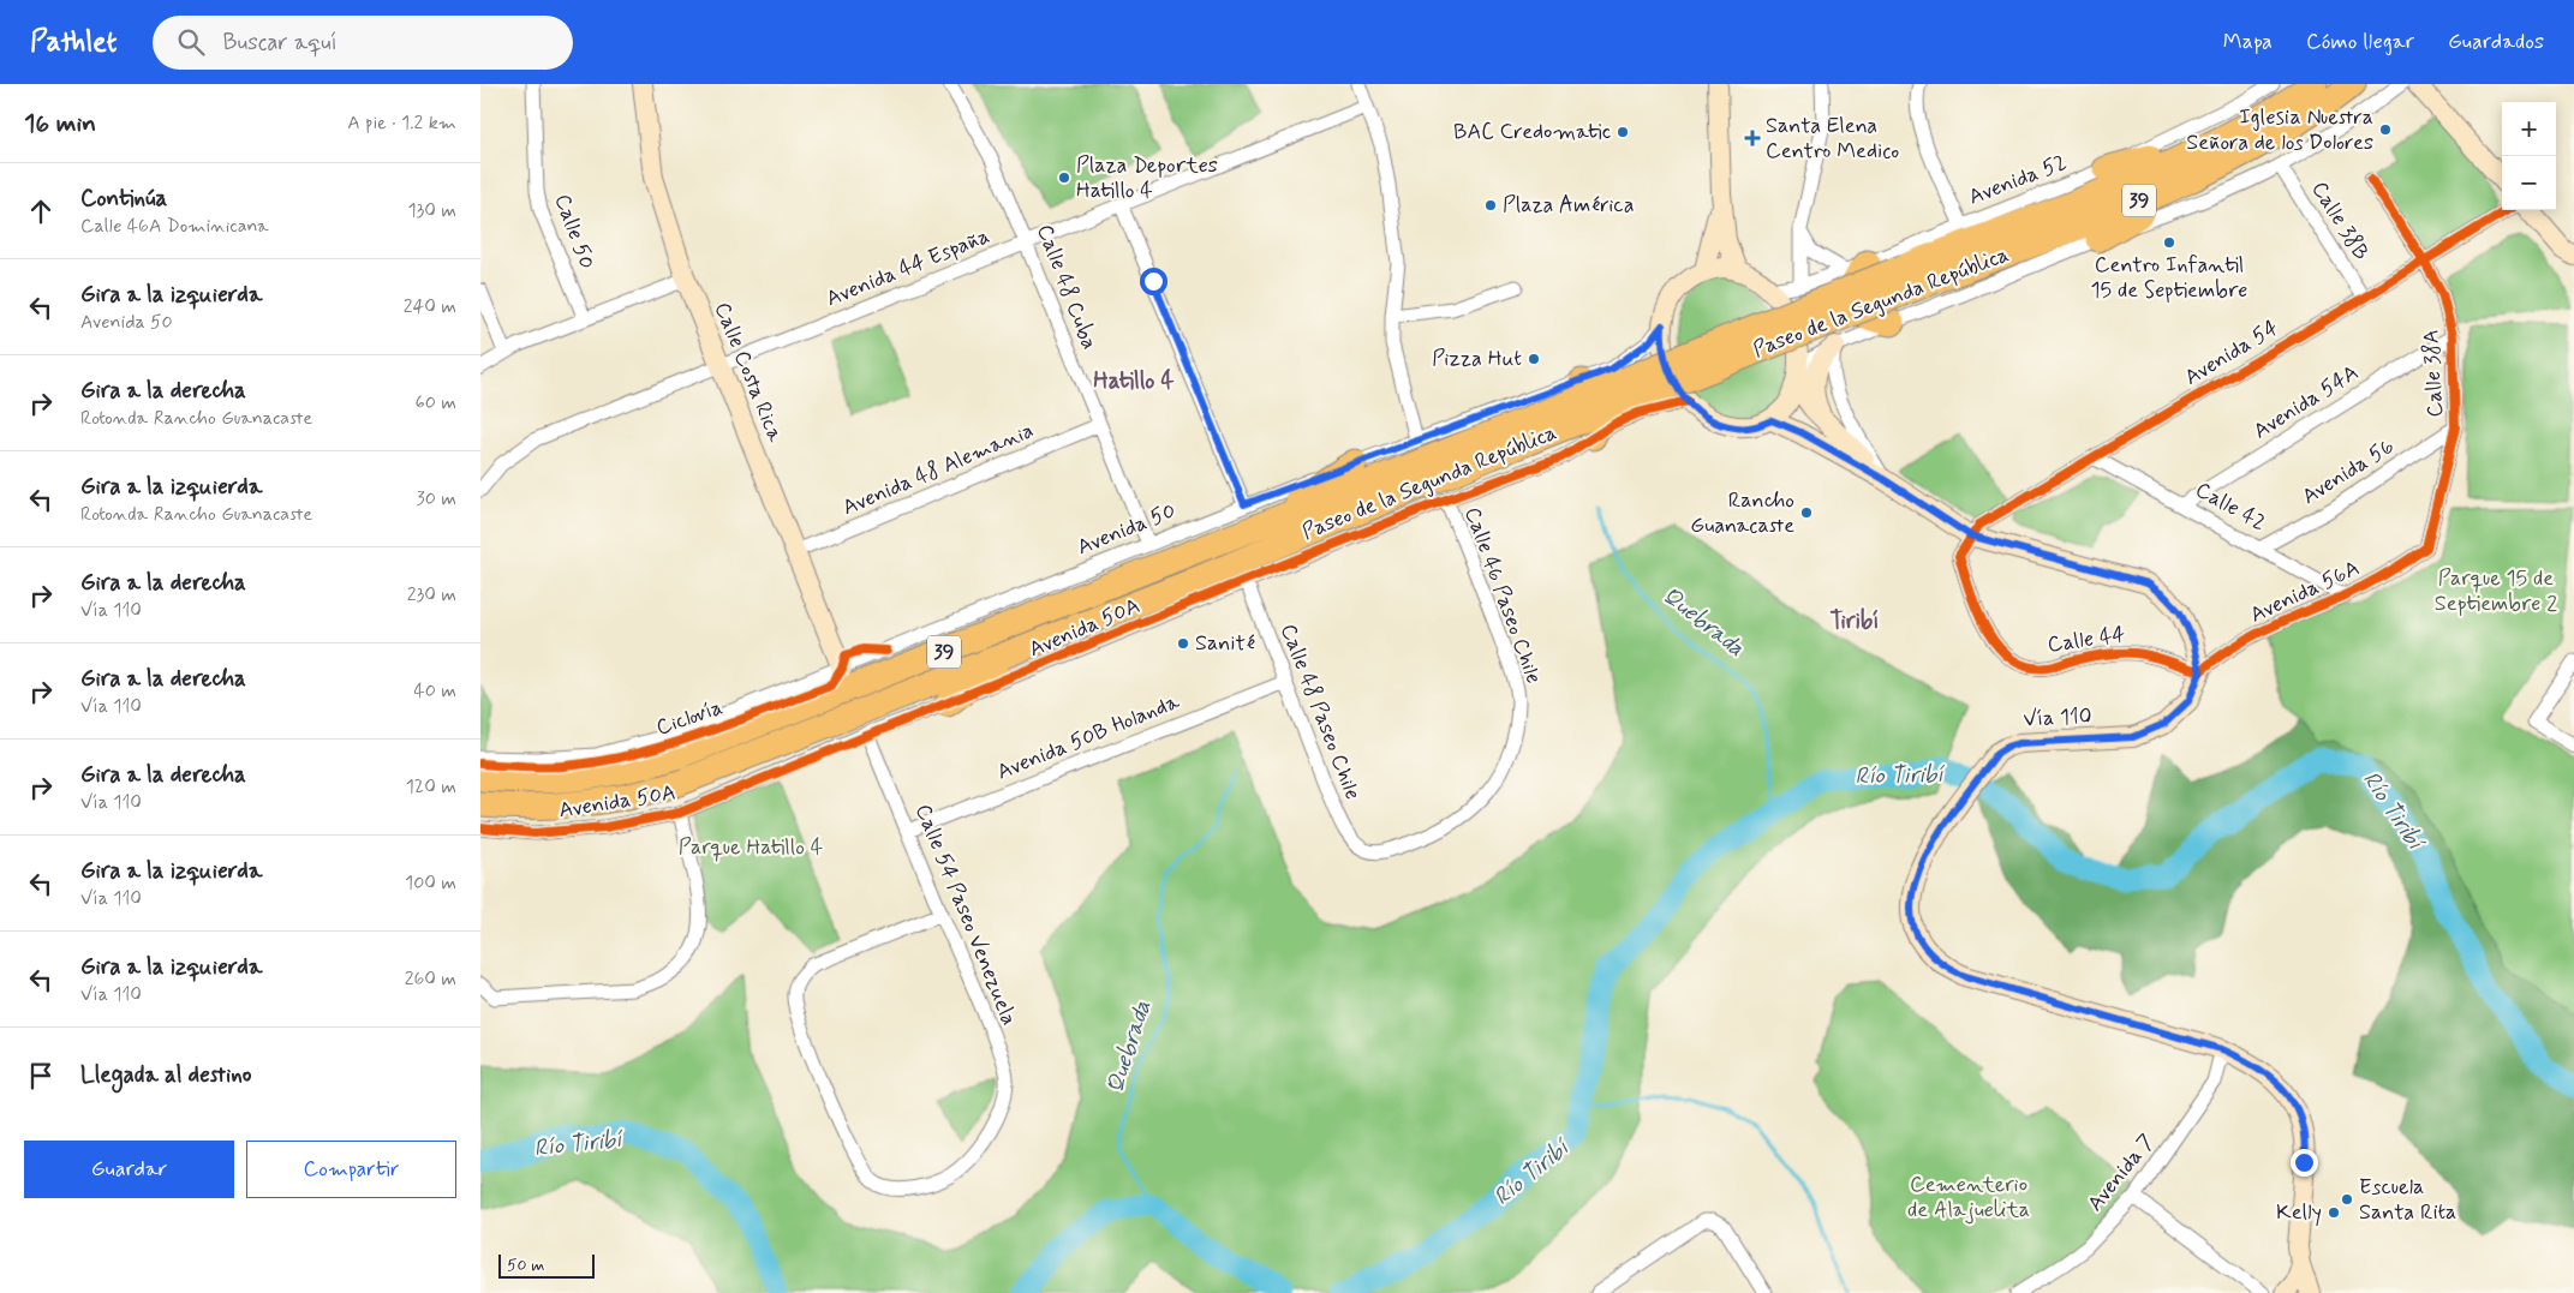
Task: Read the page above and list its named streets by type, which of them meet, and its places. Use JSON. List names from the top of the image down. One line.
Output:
{"streets":{"highway":["39","Paseo de la Segunda República"],"main road":["Calle Costa Rica","Vía 110"],"street":["Avenida 52","Calle 38B","Calle 50","Avenida 44 España","Calle 48 Cuba","Avenida 54","Calle 38A","Avenida 54A","Avenida 48 Alemania","Avenida 56","Calle 42","Avenida 50","Avenida 56A","Calle 46 Paseo Chile","Avenida 50A","Calle 44","Calle 48 Paseo Chile","Avenida 50B Holanda","Calle 54 Paseo Venezuela","Avenida 7"],"cycle path":["Ciclovía"]},"crossings":[["Avenida 52","Avenida 50"],["Avenida 52","Avenida 50A"],["Calle 38B","Avenida 54"],["Avenida 44 España","Calle 48 Cuba"],["Avenida 44 España","Calle Costa Rica"],["Calle 48 Cuba","Avenida 48 Alemania"],["Calle 48 Cuba","Avenida 50"],["Avenida 54","Calle 38A"],["Avenida 54","Calle 42"],["Avenida 54","Calle 44"],["Calle Costa Rica","Avenida 48 Alemania"],["Calle Costa Rica","Avenida 50"],["Calle 38A","Avenida 54A"],["Calle 38A","Avenida 56"],["Calle 38A","Avenida 56A"],["Avenida 54A","Calle 42"],["Avenida 56","Calle 42"],["Calle 42","Avenida 56A"],["Avenida 50","Avenida 50A"],["Avenida 56A","Calle 44"],["Avenida 56A","Vía 110"],["Calle 46 Paseo Chile","Avenida 50A"],["Calle 46 Paseo Chile","Calle 48 Paseo Chile"],["Avenida 50A","Calle 48 Paseo Chile"],["Avenida 50A","Calle 54 Paseo Venezuela"],["Calle 44","Vía 110"],["Calle 48 Paseo Chile","Avenida 50B Holanda"],["Vía 110","Avenida 7"],["Avenida 50B Holanda","Calle 54 Paseo Venezuela"]],"districts":["Hatillo 4","Tiribí"],"water":["Quebrada","Río Tiribí"],"parks":["Parque 15 de Septiembre 2","Parque Hatillo 4","Cementerio de Alajuelita"],"places":{"other":["Iglesia Nuestra Señora de los Dolores","BAC Credomatic","Plaza Deportes Hatillo 4","Plaza América","Centro Infantil 15 de Septiembre","Pizza Hut","Rancho Guanacaste","Sanité","Escuela Santa Rita","Kelly"],"health":["Santa Elena Centro Medico"]},"scale_bar":"50 m","page":{"header":"Pathlet","search":"Buscar aquí","nav":["Mapa","Cómo llegar","Guardados"],"heading":["16 min","A pie · 1.2 km"],"map_buttons":["+","−"],"list":[["Continúa","Calle 46A Dominicana","130 m"],["Gira a la izquierda","Avenida 50","240 m"],["Gira a la derecha","Rotonda Rancho Guanacaste","60 m"],["Gira a la izquierda","Rotonda Rancho Guanacaste","30 m"],["Gira a la derecha","Vía 110","230 m"],["Gira a la derecha","Vía 110","40 m"],["Gira a la derecha","Vía 110","120 m"],["Gira a la izquierda","Vía 110","100 m"],["Gira a la izquierda","Vía 110","260 m"],"Llegada al destino"],"buttons":["Guardar","Compartir"],"scale":"50 m"}}
